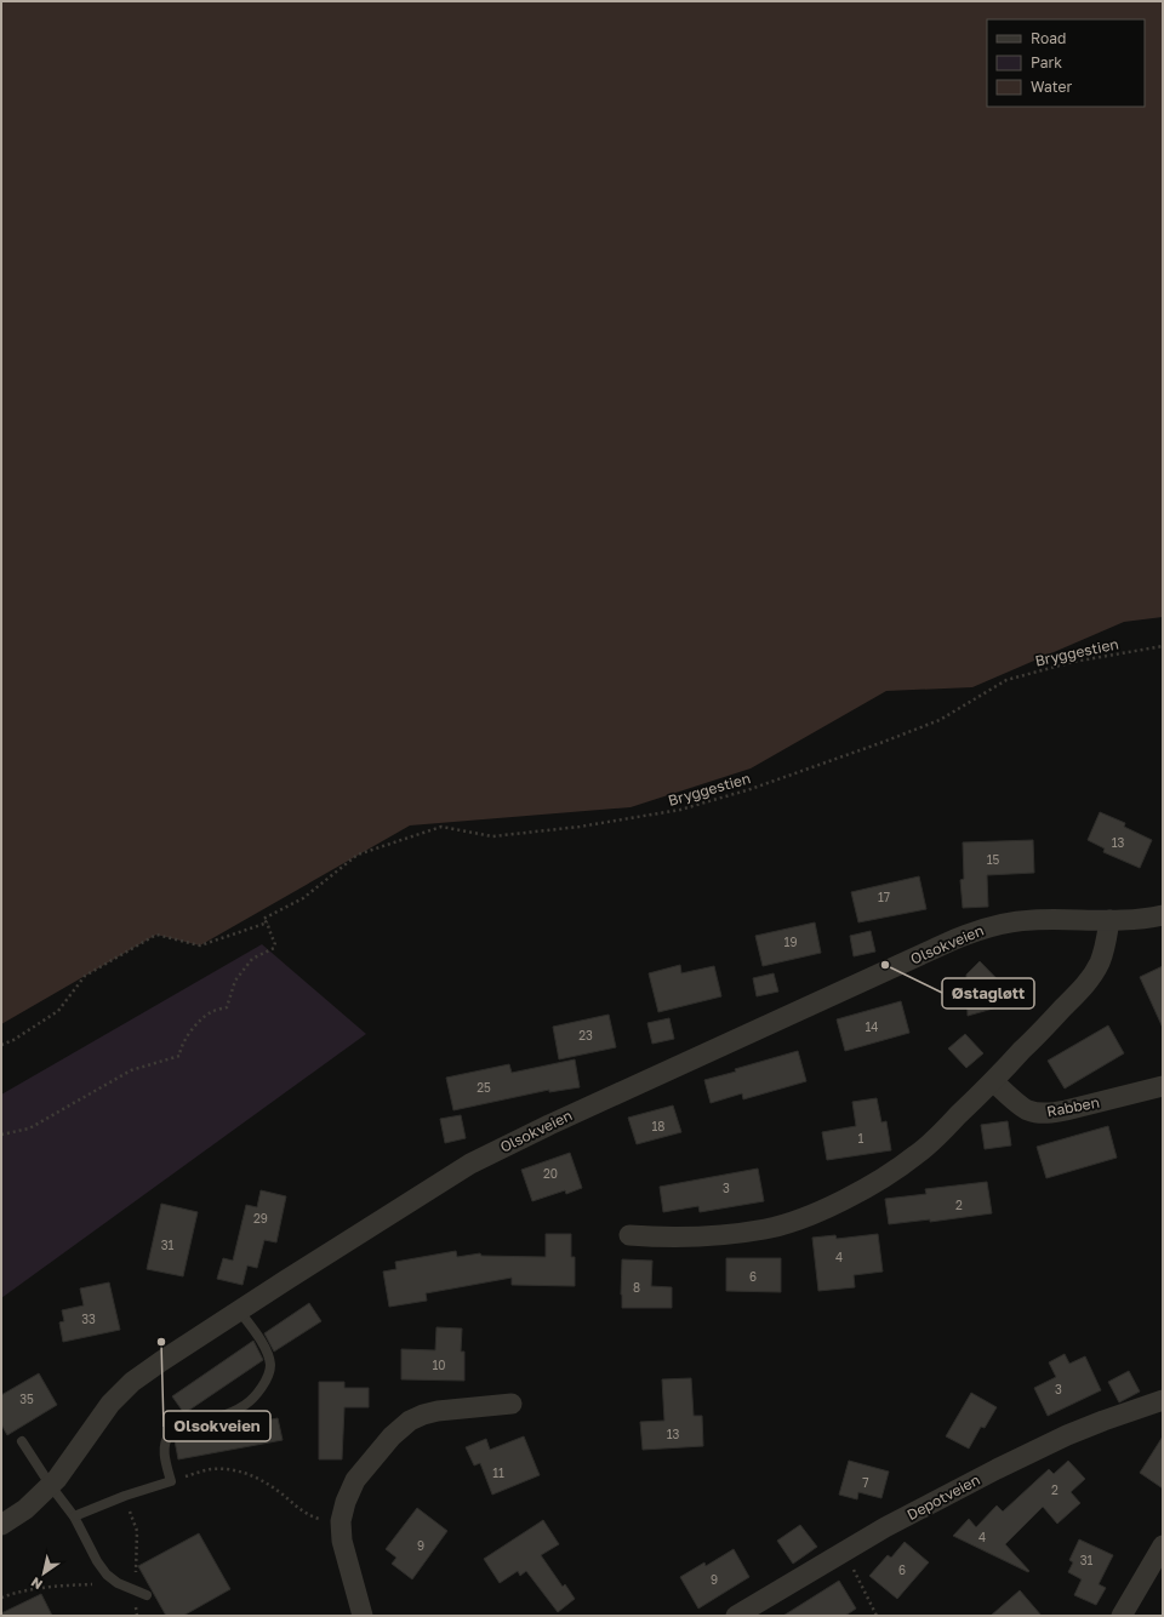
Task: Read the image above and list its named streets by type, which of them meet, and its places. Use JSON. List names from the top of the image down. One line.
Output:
{"streets":{"street":["Olsokveien","Rabben","Depotveien"],"path":["Bryggestien"]},"places":["Østagløtt","Olsokveien"],"house_numbers":["13","15","17","19","14","23","25","18","1","20","3","2","29","31","4","6","8","33","10","3","35","13","11","7","2","4","9","31","6","9"],"legend":["Road","Park","Water"],"north":"bottom left"}
